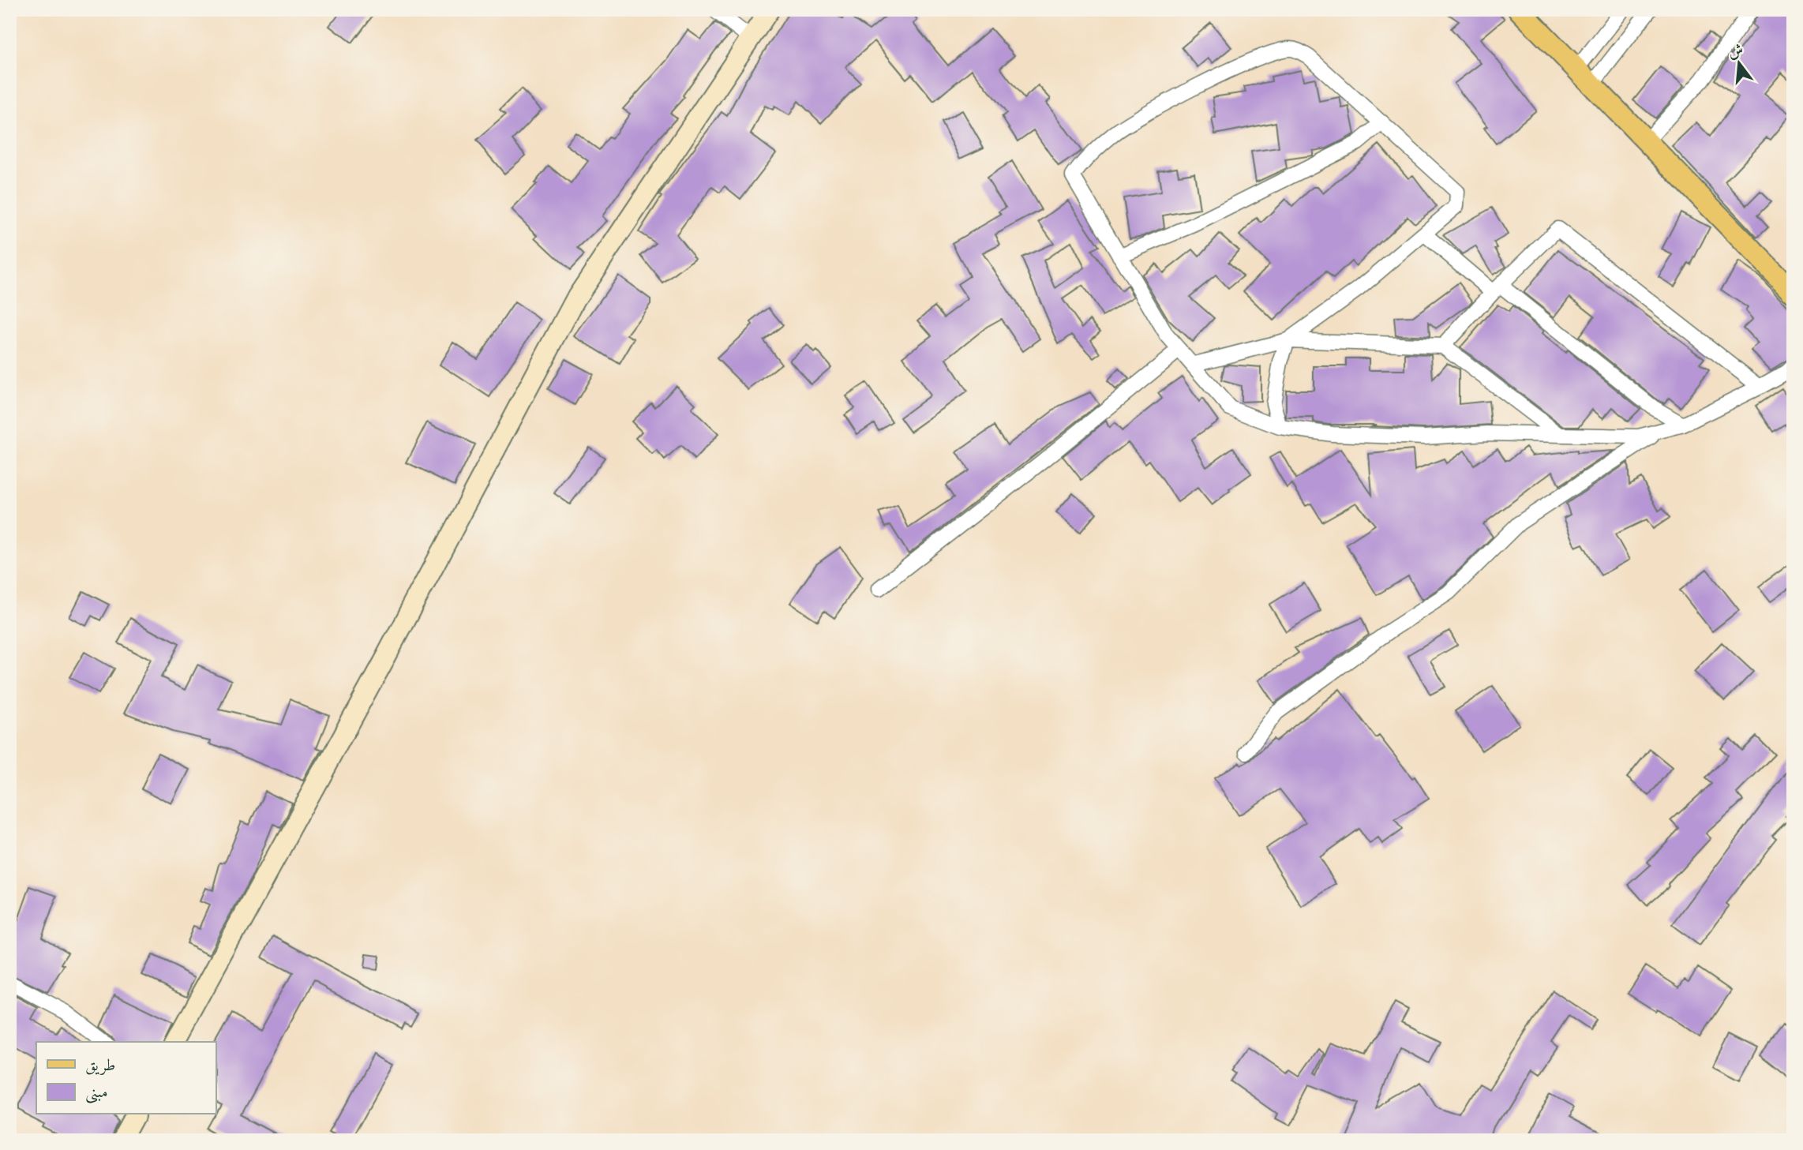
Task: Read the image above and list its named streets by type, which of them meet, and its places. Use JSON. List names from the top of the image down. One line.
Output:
{"legend":["طريق","مبنى"],"north":"top"}
